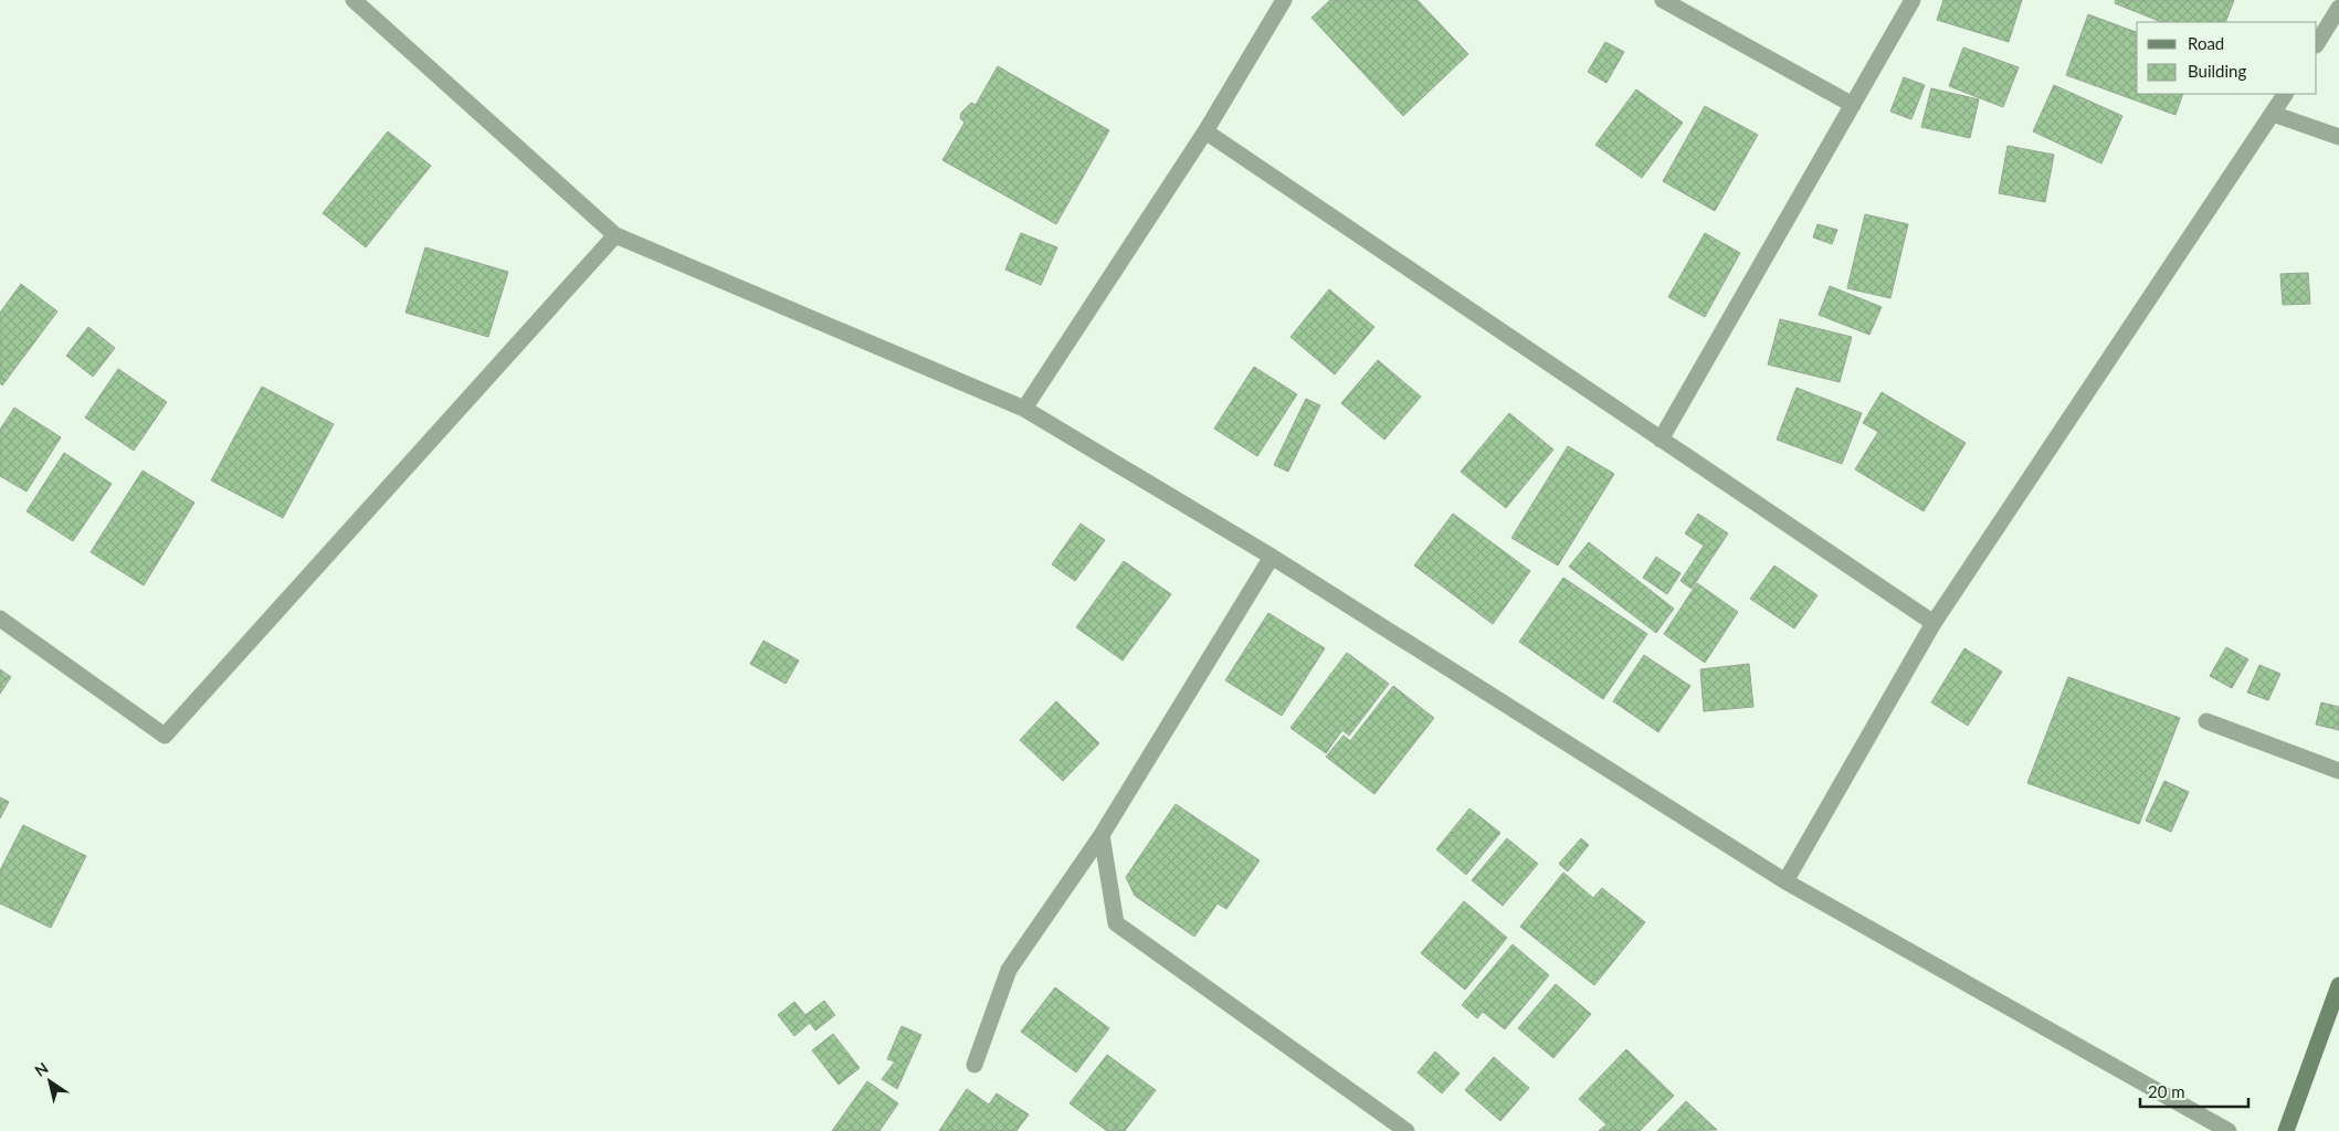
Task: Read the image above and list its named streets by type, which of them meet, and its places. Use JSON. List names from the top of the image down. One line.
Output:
{"legend":["Road","Building"],"scale_bar":"20 m","north":"top left"}
